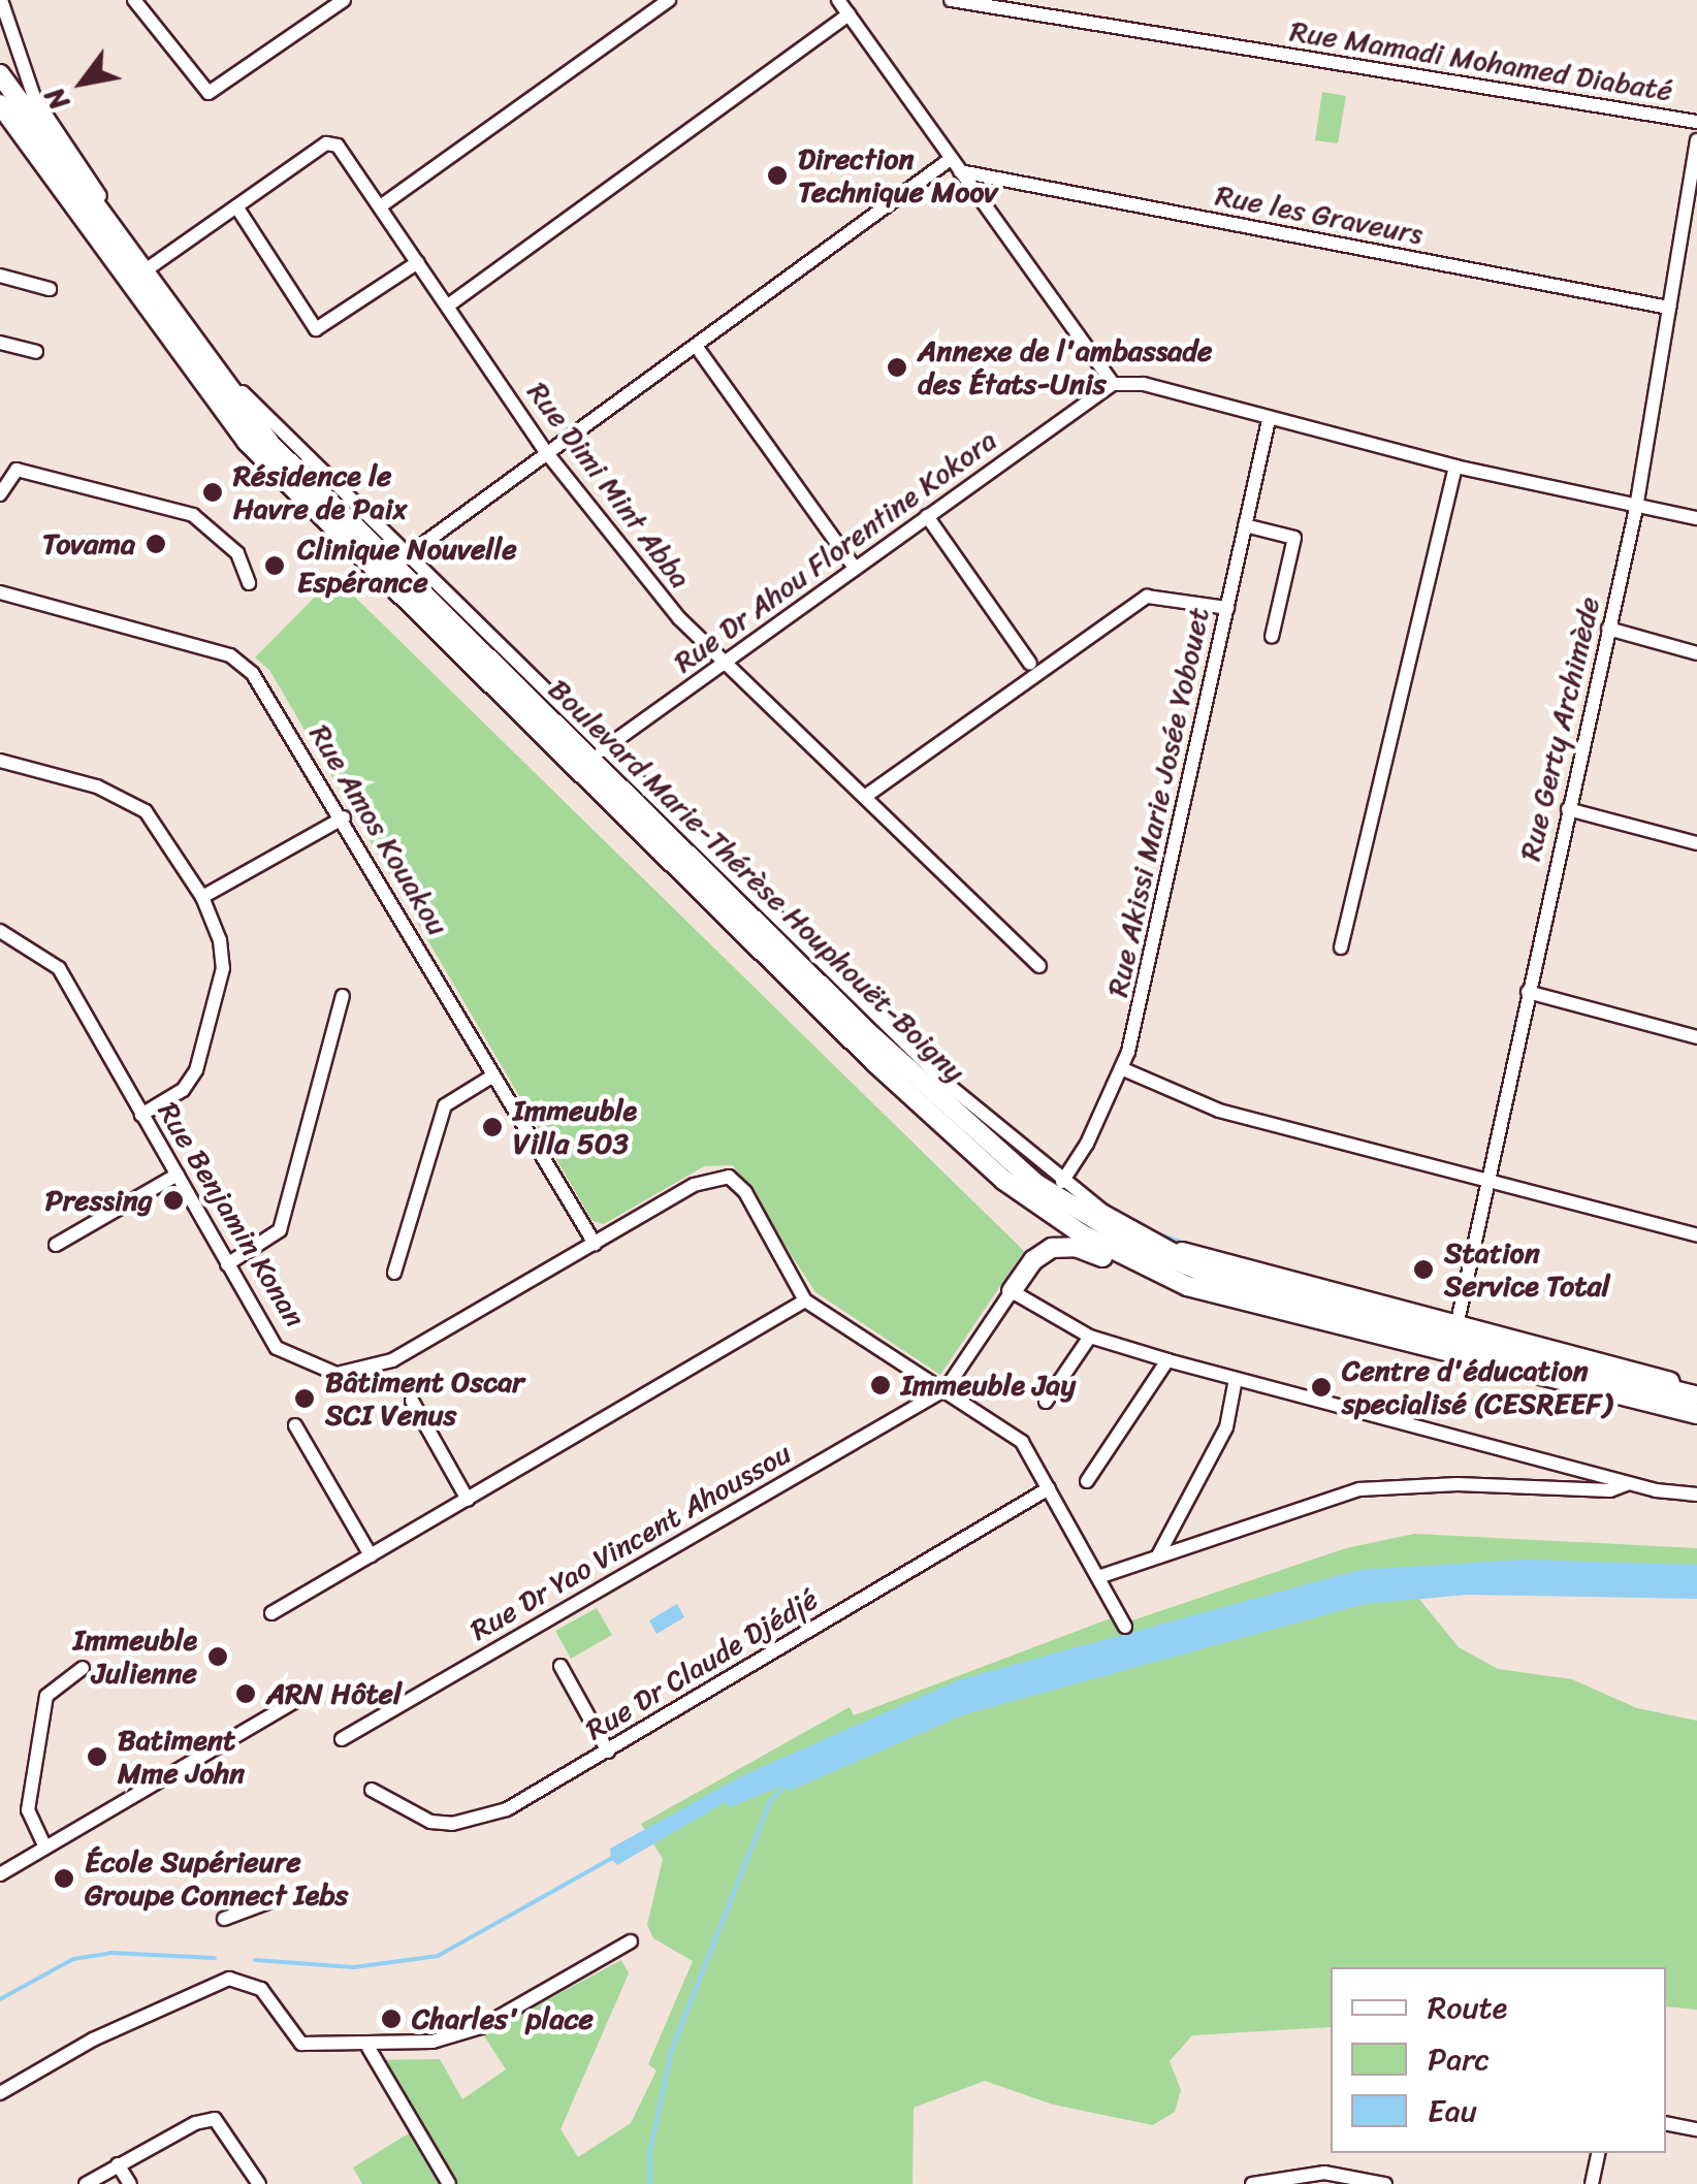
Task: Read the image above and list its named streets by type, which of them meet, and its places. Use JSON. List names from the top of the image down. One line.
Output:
{"streets":{"main road":["Boulevard Marie-Thérèse Houphouët-Boigny"],"street":["Rue Mamadi Mohamed Diabaté","Rue les Graveurs","Rue Dimi Mint Abba","Rue Dr Ahou Florentine Kokora","Rue Gerty Archimède","Rue Akissi Marie Josée Yobouet","Rue Amos Kouakou","Rue Benjamin Konan","Rue Dr Yao Vincent Ahoussou","Rue Dr Claude Djédjé"]},"crossings":[["Rue les Graveurs","Rue Gerty Archimède"],["Rue Dimi Mint Abba","Rue Dr Ahou Florentine Kokora"],["Rue Amos Kouakou","Rue Benjamin Konan"]],"places":["Direction Technique Moov","Annexe de l'ambassade des États-Unis","Résidence le Havre de Paix","Tovama","Clinique Nouvelle Espérance","Immeuble Villa 503","Pressing","Station Service Total","Immeuble Jay","Centre d'éducation specialisé (CESREEF)","Bâtiment Oscar SCI Venus","Immeuble Julienne","ARN Hôtel","Batiment Mme John","École Supérieure Groupe Connect Iebs","Charles' place"],"legend":["Route","Parc","Eau"],"north":"bottom left"}
